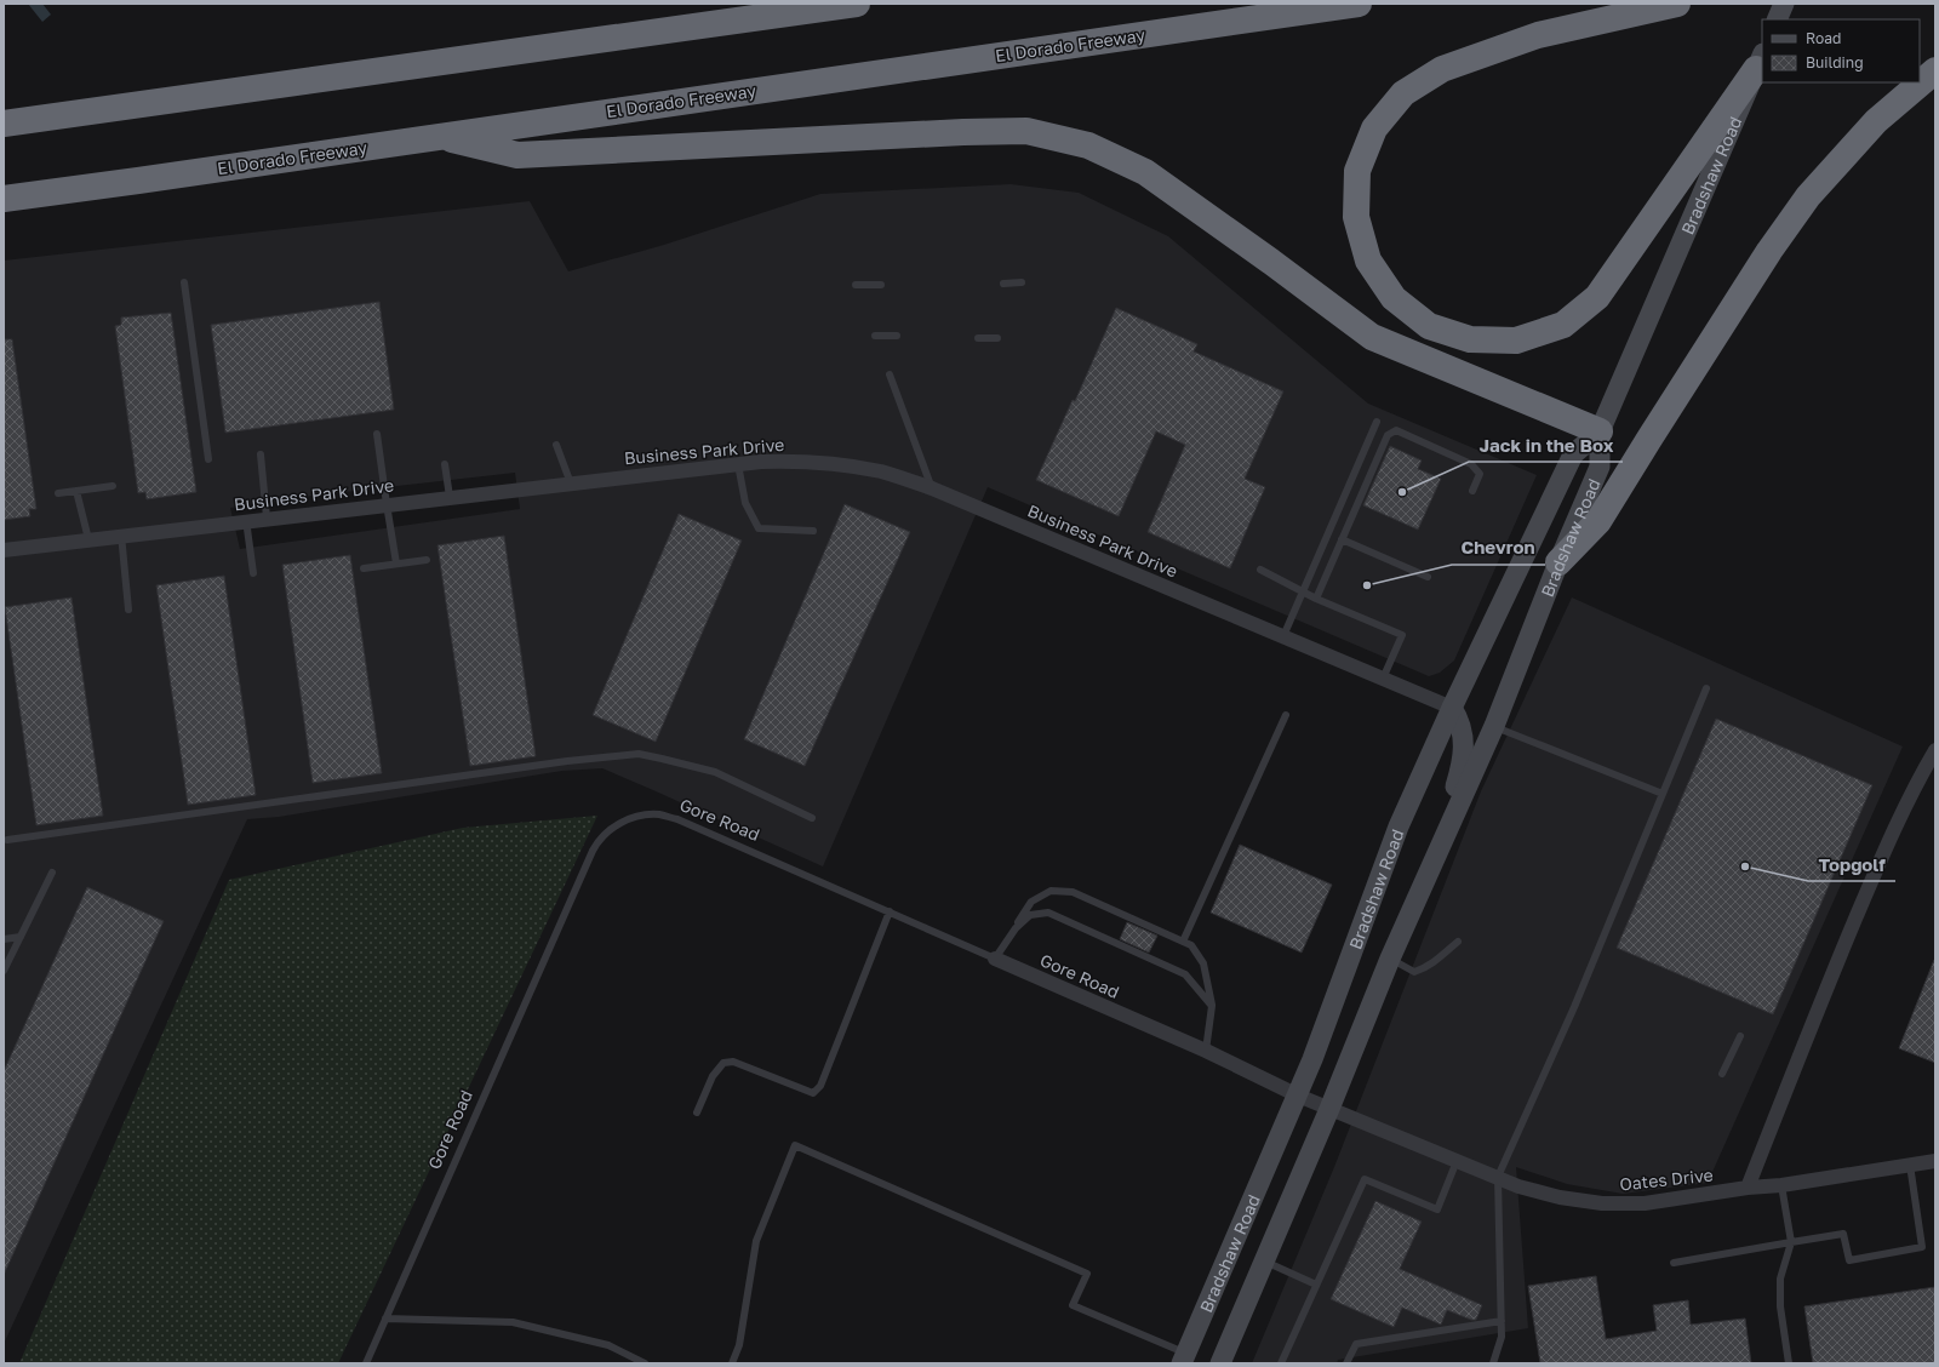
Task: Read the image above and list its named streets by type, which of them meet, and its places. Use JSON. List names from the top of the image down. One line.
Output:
{"streets":{"highway":["El Dorado Freeway"],"main road":["Bradshaw Road"],"street":["Business Park Drive","Gore Road","Oates Drive"]},"crossings":[["Bradshaw Road","Business Park Drive"],["Bradshaw Road","Gore Road"],["Bradshaw Road","Oates Drive"],["Gore Road","Oates Drive"]],"places":["Jack in the Box","Chevron","Topgolf"],"legend":["Road","Building"]}
